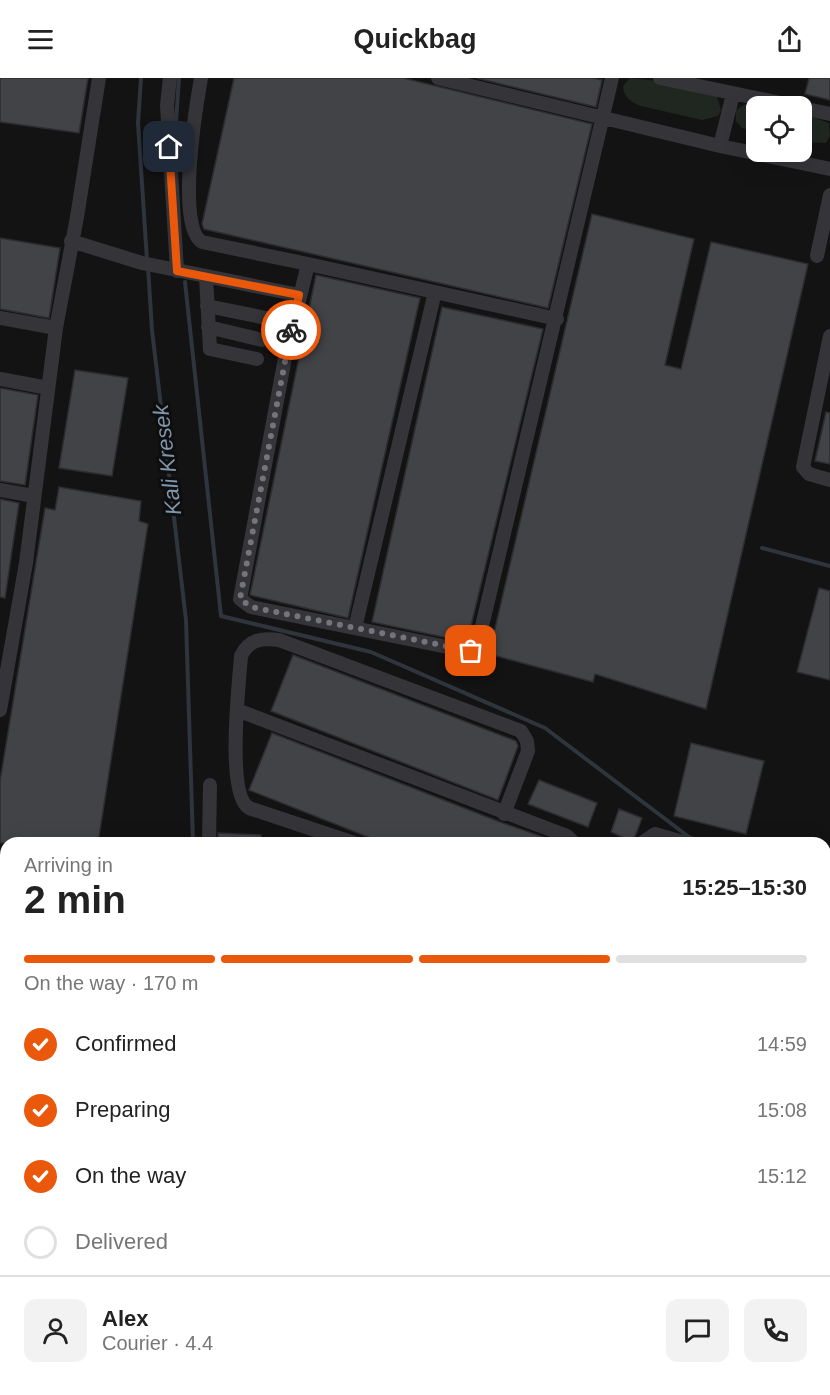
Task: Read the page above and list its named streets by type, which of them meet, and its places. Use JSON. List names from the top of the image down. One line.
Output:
{"water":["Kali Kresek"],"page":{"header":"Quickbag","heading":["2 min","Arriving in","15:25–15:30"],"panel":["Alex","Courier · 4.4"],"bar":"On the way · 170 m","list":[["Confirmed","14:59"],["Preparing","15:08"],["On the way","15:12"],"Delivered"]}}
